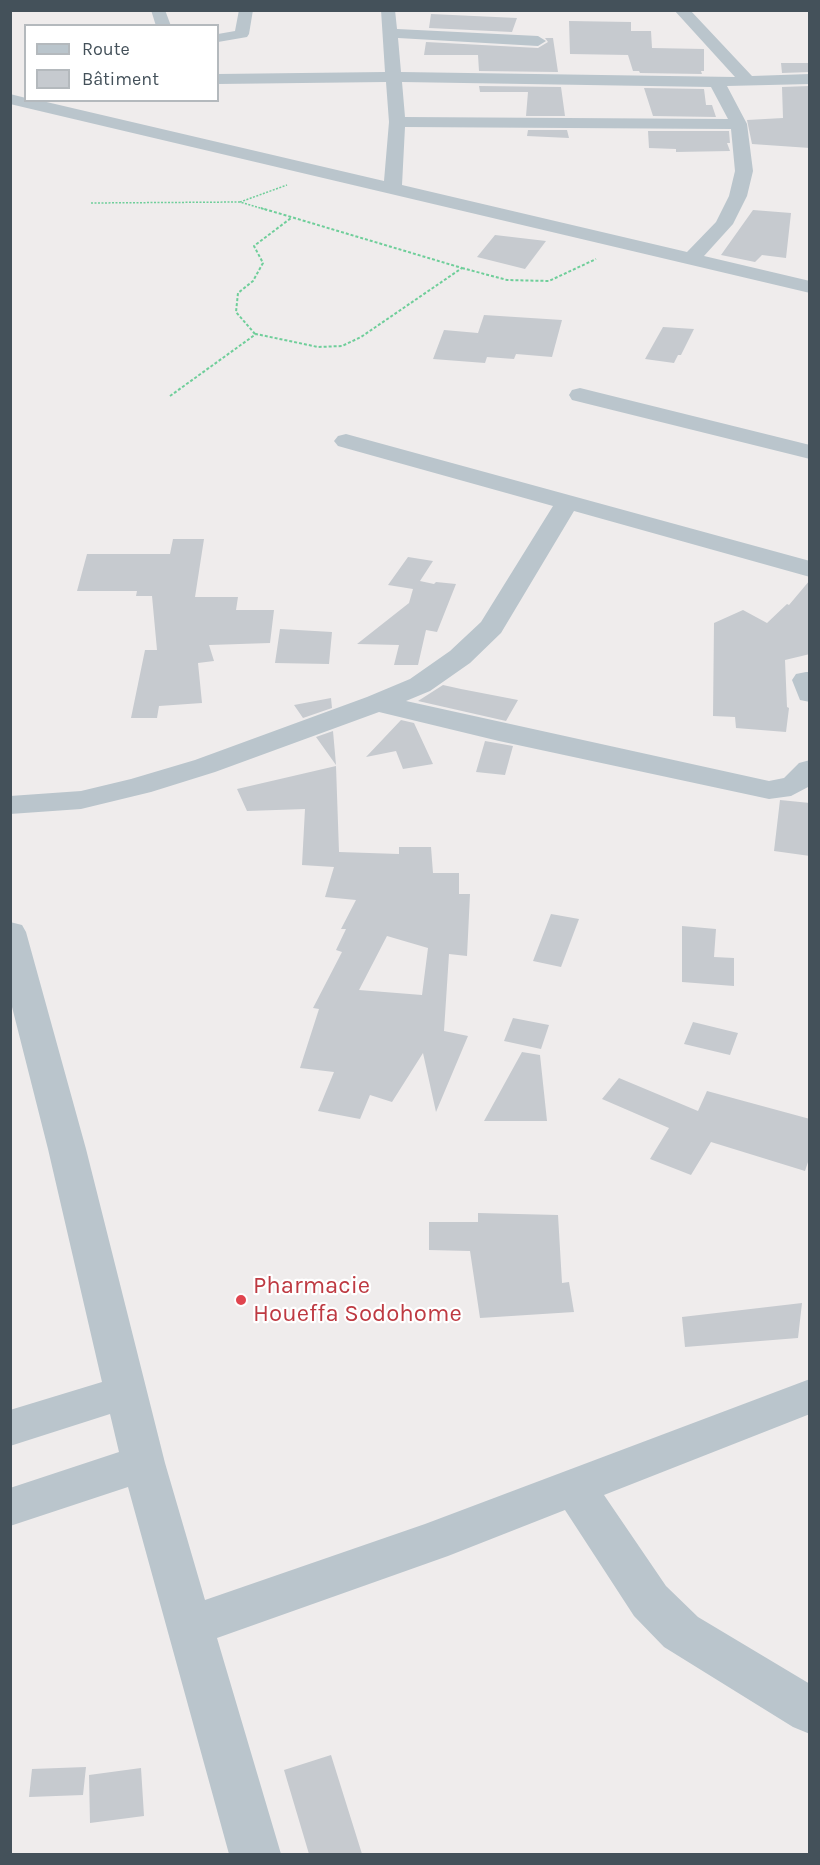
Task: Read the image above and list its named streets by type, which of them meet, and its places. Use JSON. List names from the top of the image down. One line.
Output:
{"places":["Pharmacie Houeffa Sodohome"],"legend":["Route","Bâtiment"]}
